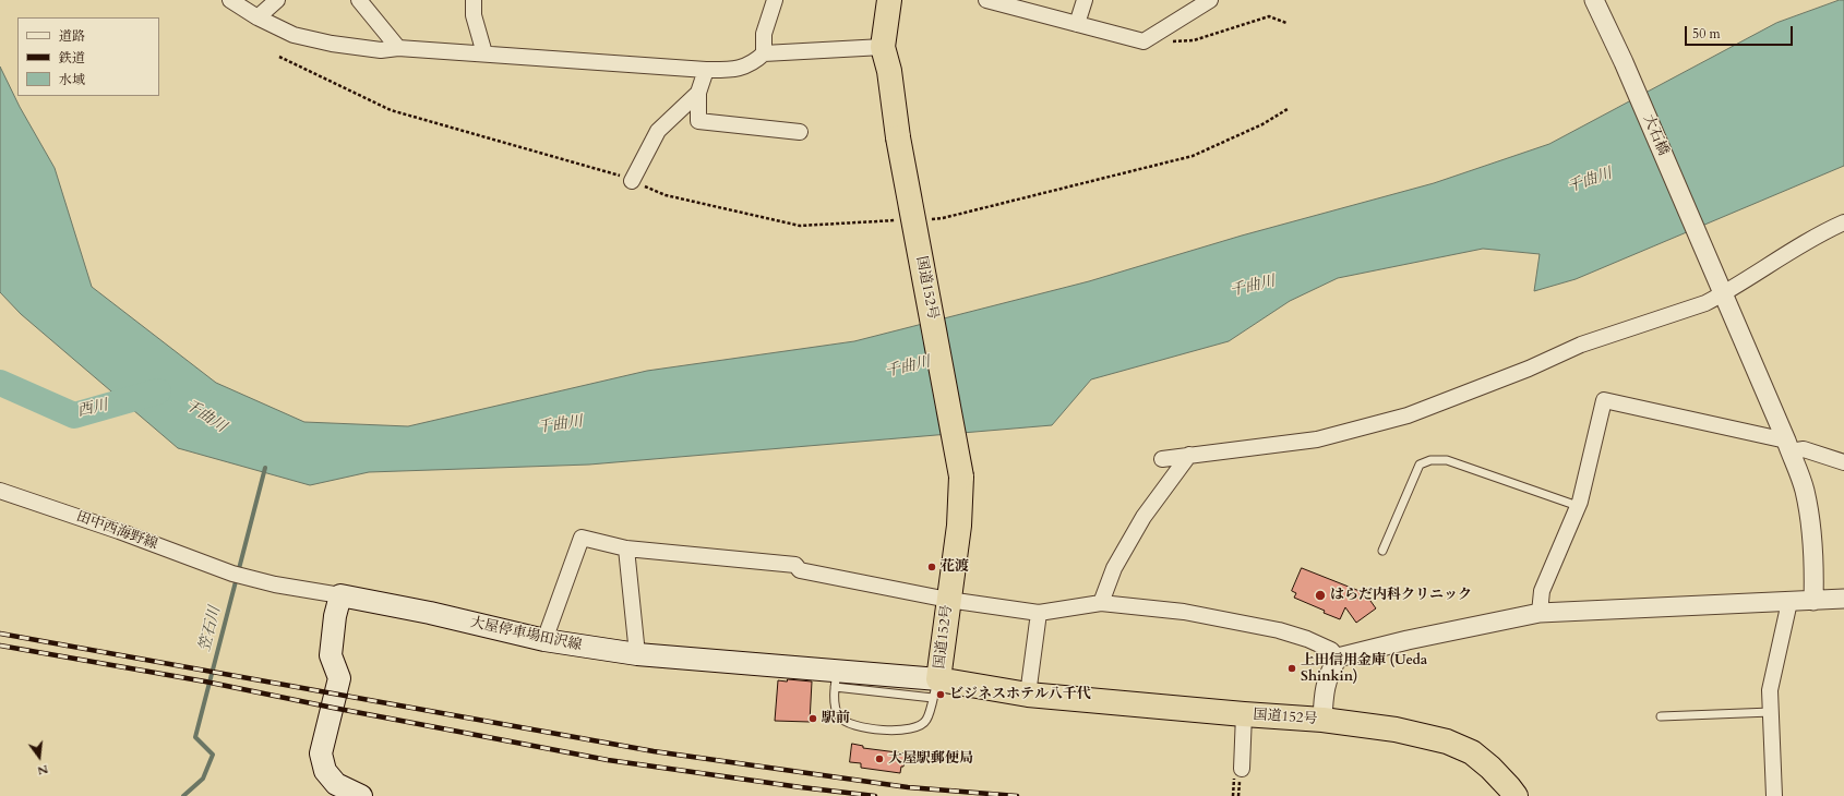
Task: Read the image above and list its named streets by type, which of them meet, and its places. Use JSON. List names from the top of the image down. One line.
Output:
{"streets":{"highway":["国道152号"],"main road":["大屋停車場田沢線"],"street":["大石橋","田中西海野線"]},"crossings":[["国道152号","大屋停車場田沢線"],["田中西海野線","大屋停車場田沢線"]],"water":["千曲川","西川","笠石川"],"places":["花渡","はらだ内科クリニック","上田信用金庫 (Ueda Shinkin)","ビジネスホテル八千代","駅前","大屋駅郵便局"],"legend":["道路","鉄道","水域"],"scale_bar":"50 m","north":"bottom"}
